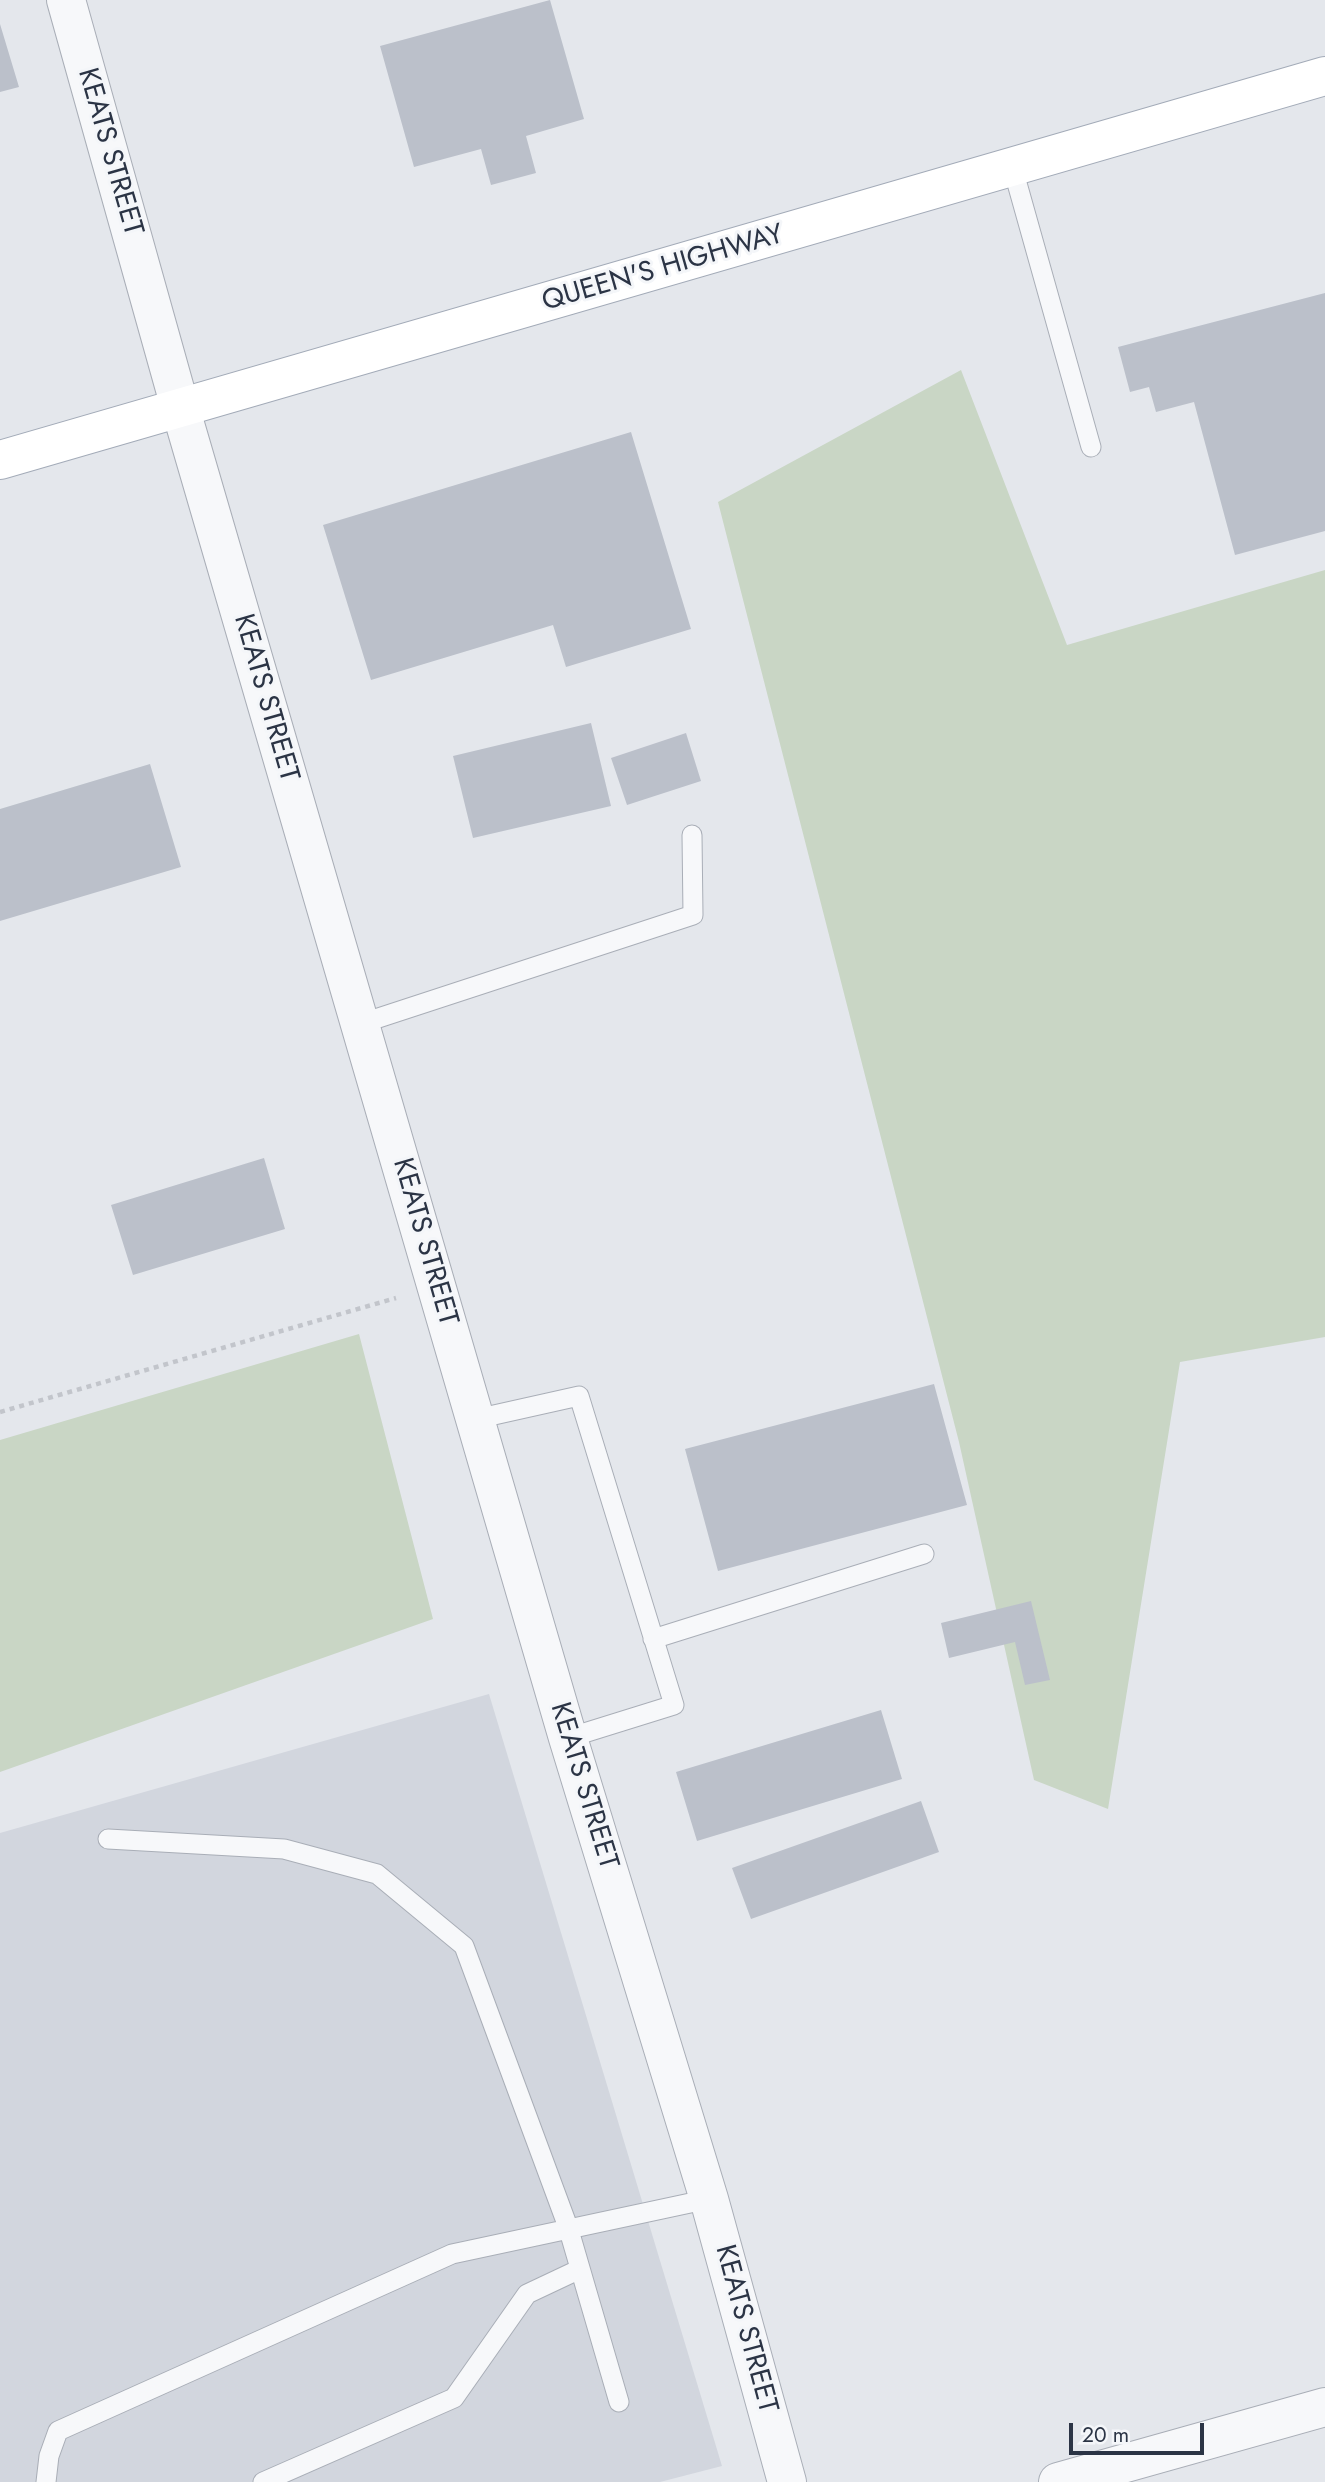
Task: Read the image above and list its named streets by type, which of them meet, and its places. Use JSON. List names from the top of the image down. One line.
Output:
{"streets":{"main road":["QUEEN'S HIGHWAY"],"street":["KEATS STREET"]},"crossings":[["KEATS STREET","QUEEN'S HIGHWAY"]],"scale_bar":"20 m"}
